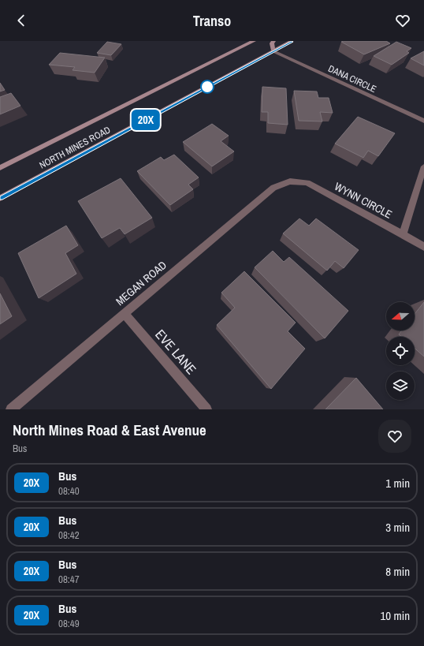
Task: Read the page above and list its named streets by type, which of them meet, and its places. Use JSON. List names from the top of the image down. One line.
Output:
{"streets":{"main road":["NORTH MINES ROAD"],"street":["DANA CIRCLE","WYNN CIRCLE","MEGAN ROAD","EVE LANE"]},"crossings":[["DANA CIRCLE","NORTH MINES ROAD"],["WYNN CIRCLE","MEGAN ROAD"],["MEGAN ROAD","EVE LANE"]],"lines":["bus line 20X"],"north":"left","page":{"header":"Transo","on_map":"20X","heading":["North Mines Road & East Avenue","Bus"],"list":[{"mark":"20X","name":"Bus","note":"08:40","value":"1 min"},{"mark":"20X","name":"Bus","note":"08:42","value":"3 min"},{"mark":"20X","name":"Bus","note":"08:47","value":"8 min"},{"mark":"20X","name":"Bus","note":"08:49","value":"10 min"}]}}
